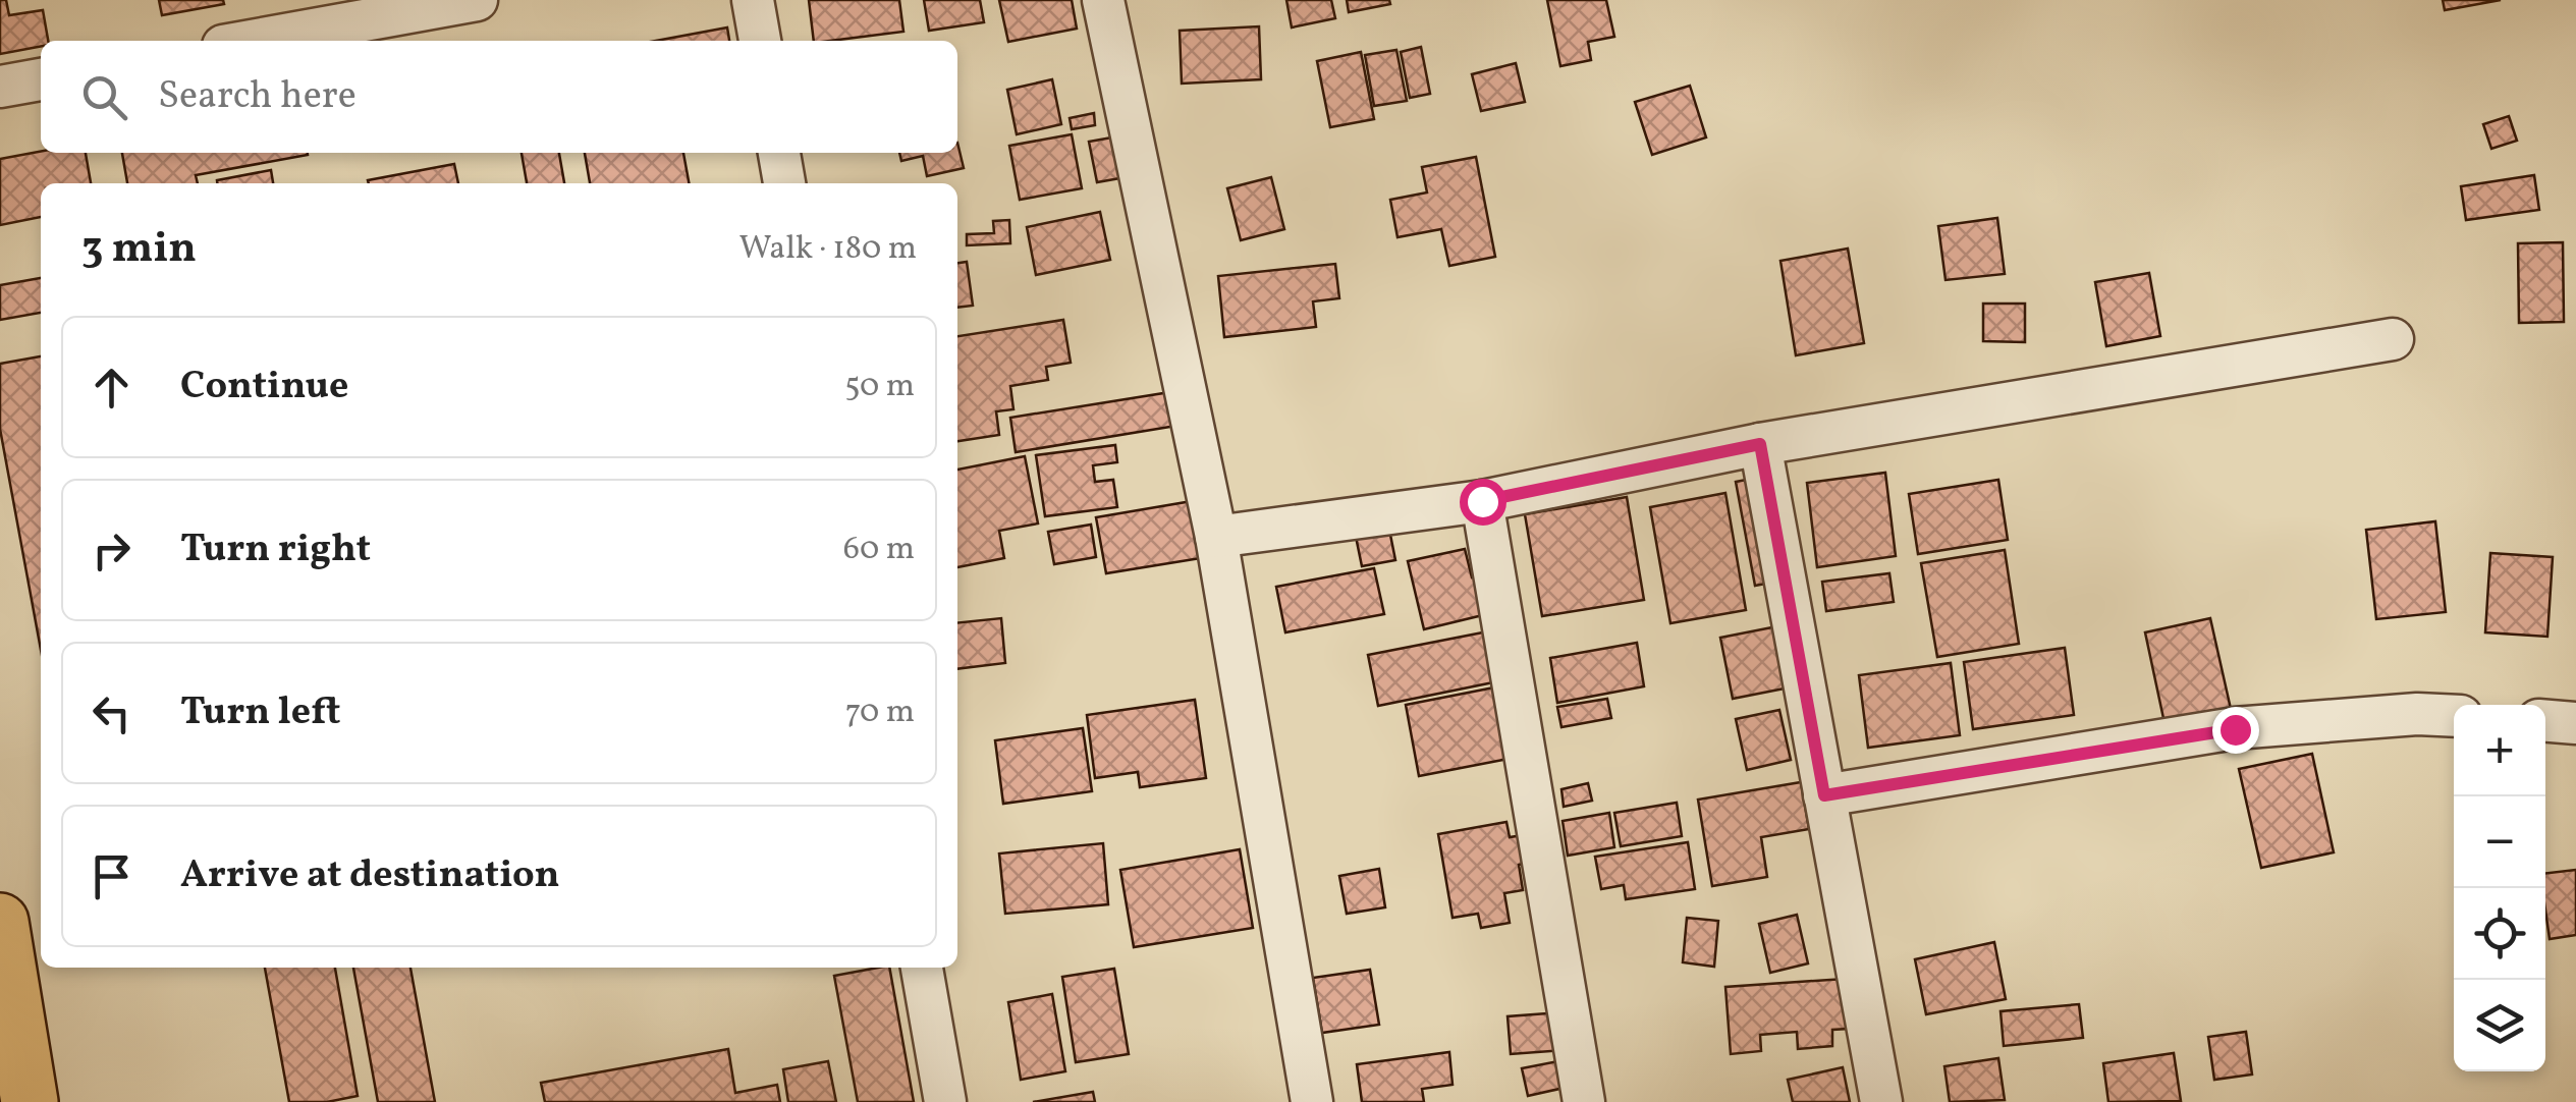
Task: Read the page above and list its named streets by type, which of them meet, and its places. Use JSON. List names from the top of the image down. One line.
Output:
{"page":{"search":"Search here","heading":["3 min","Walk · 180 m"],"list":[["Continue","50 m"],["Turn right","60 m"],["Turn left","70 m"],"Arrive at destination"],"map_buttons":["+","−"]}}
